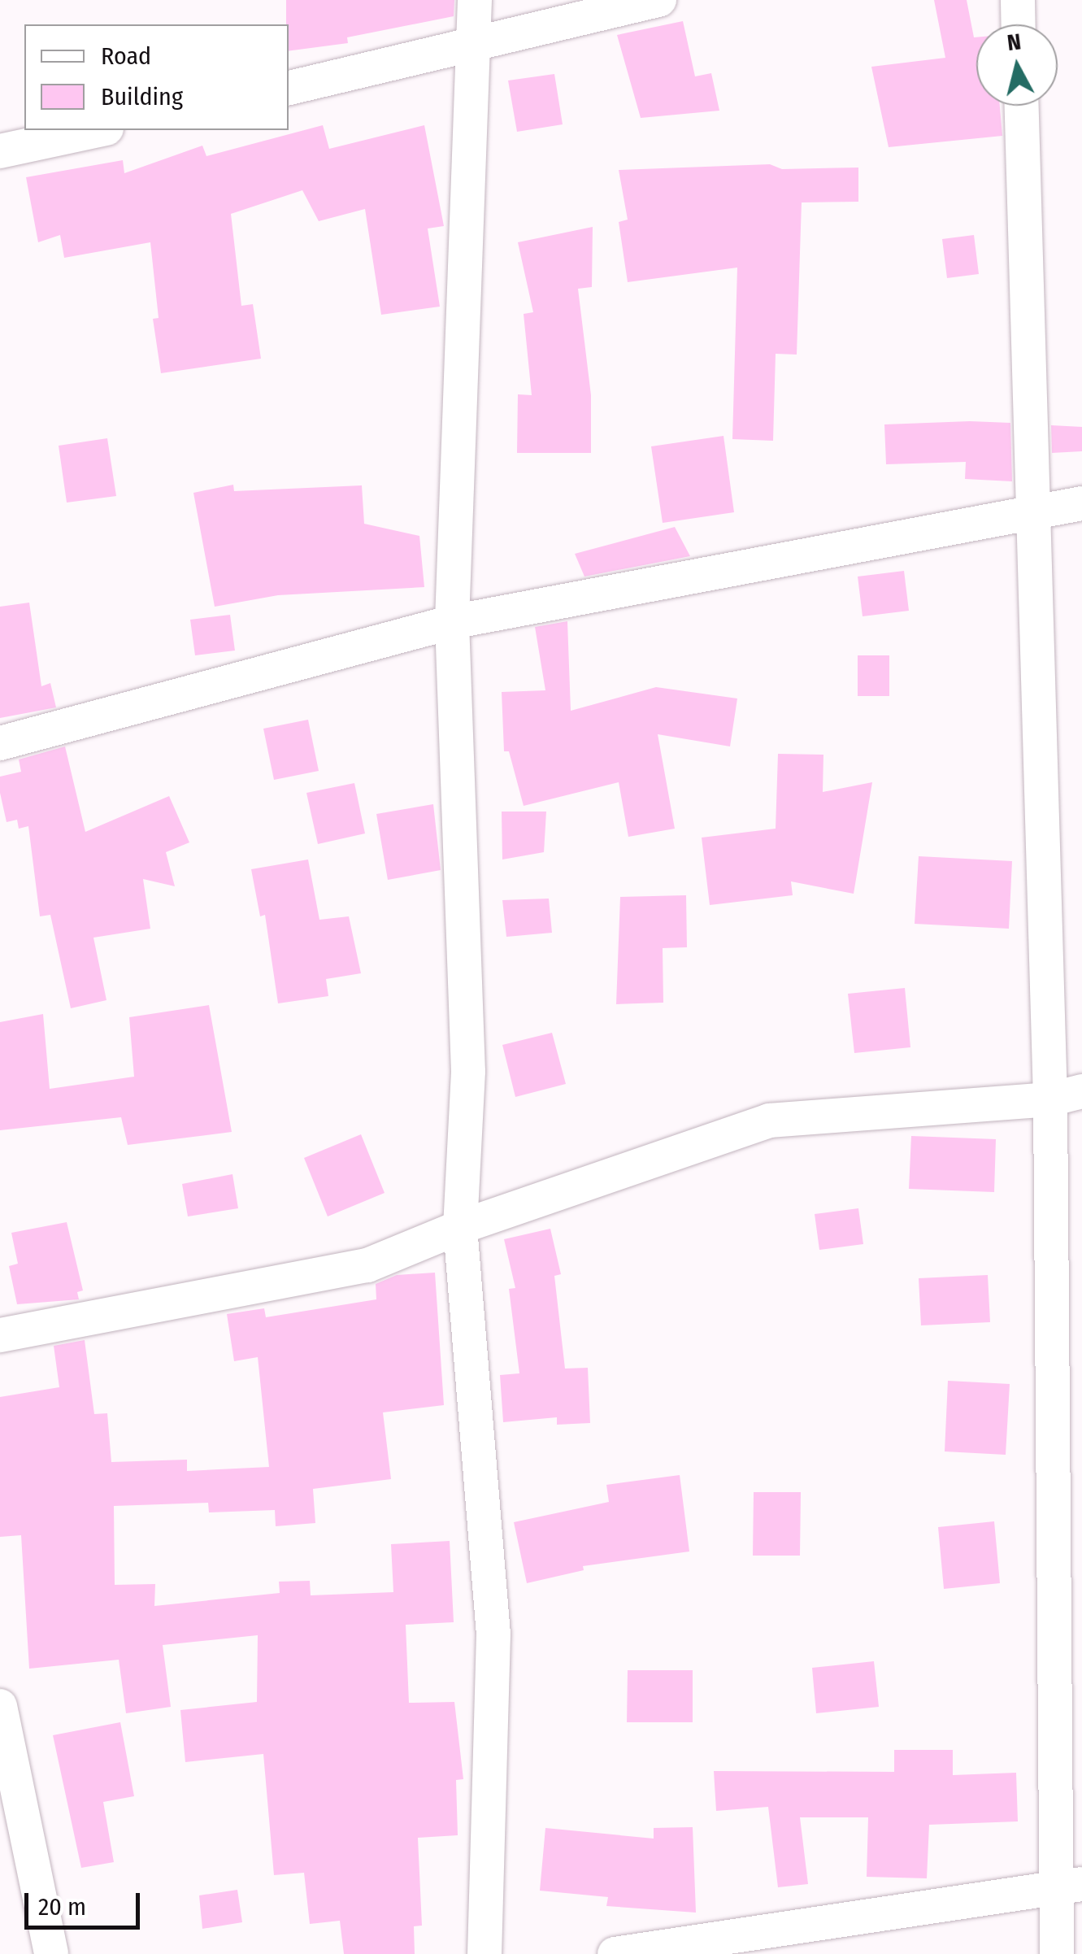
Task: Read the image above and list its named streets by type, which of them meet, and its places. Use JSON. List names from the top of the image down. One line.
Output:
{"legend":["Road","Building"],"scale_bar":"20 m","north":"top"}
